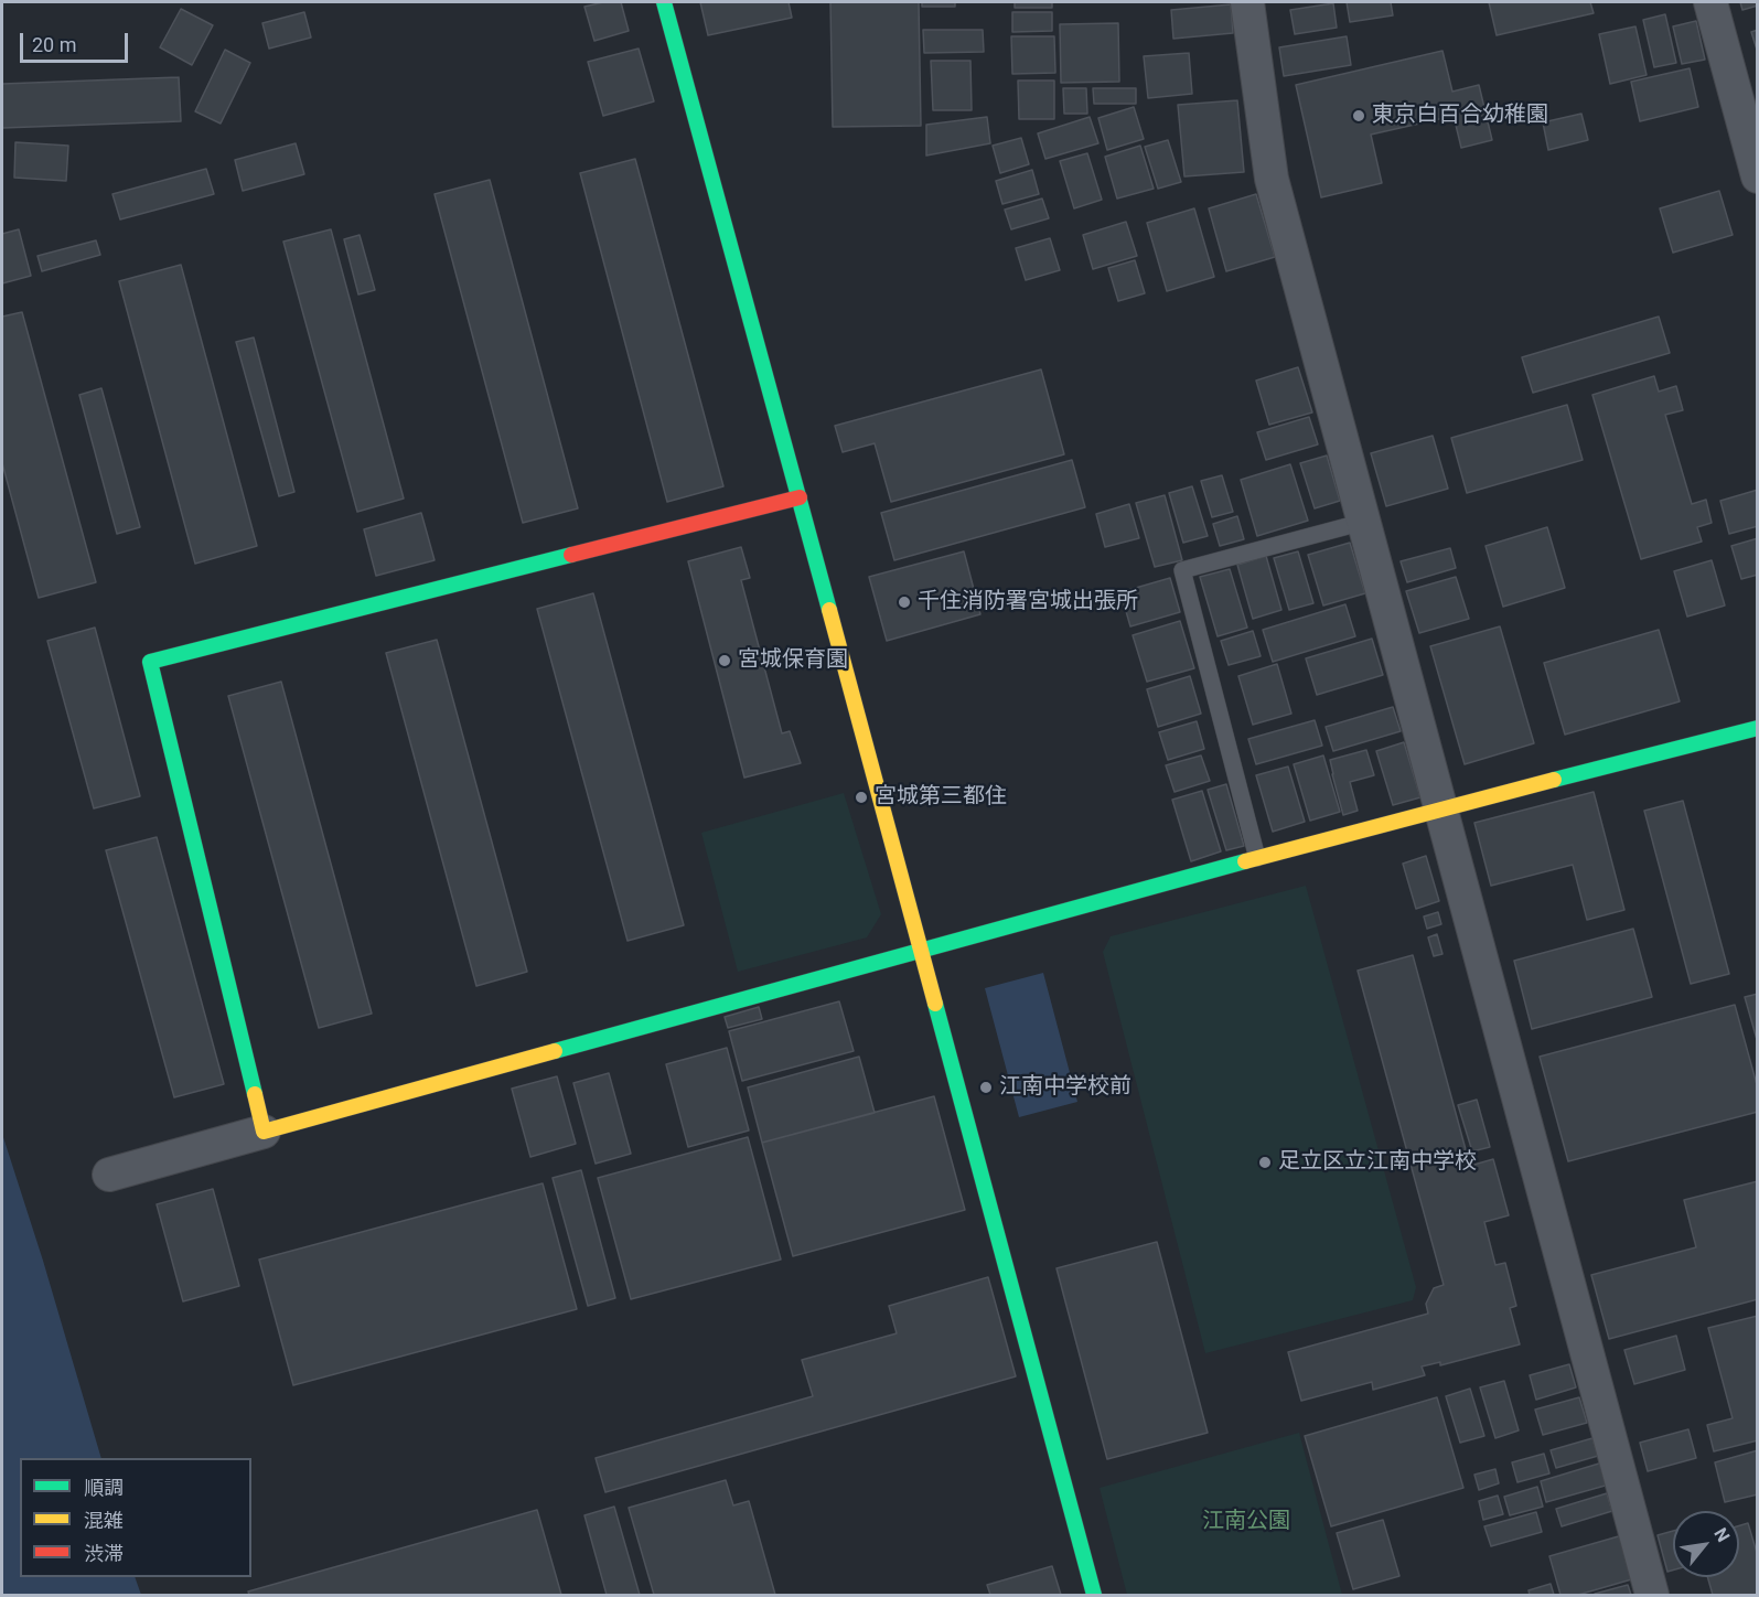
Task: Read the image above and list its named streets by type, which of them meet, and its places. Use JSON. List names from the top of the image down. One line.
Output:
{"parks":["江南公園"],"places":["東京白百合幼稚園","千住消防署宮城出張所","宮城保育園","宮城第三都住","江南中学校前","足立区立江南中学校"],"legend":["順調","混雑","渋滞"],"scale_bar":"20 m","north":"top right"}
